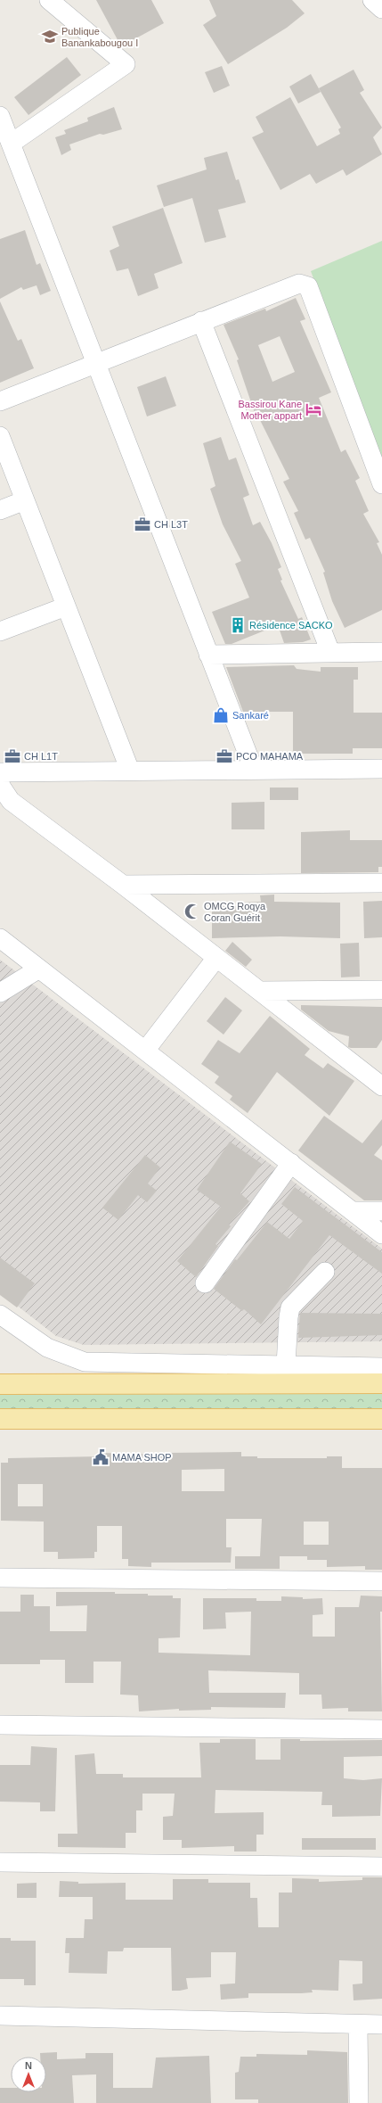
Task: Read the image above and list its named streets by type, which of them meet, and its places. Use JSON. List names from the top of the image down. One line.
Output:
{"places":{"school or university":["Publique Banankabougou I"],"hotel":["Bassirou Kane Mother appart"],"office":["CH L3T","CH L1T","PCO MAHAMA"],"building":["Résidence SACKO"],"shop":["Sankaré"],"mosque":["OMCG Roqya Coran Guérit"],"public building":["MAMA SHOP"]},"north":"top"}
